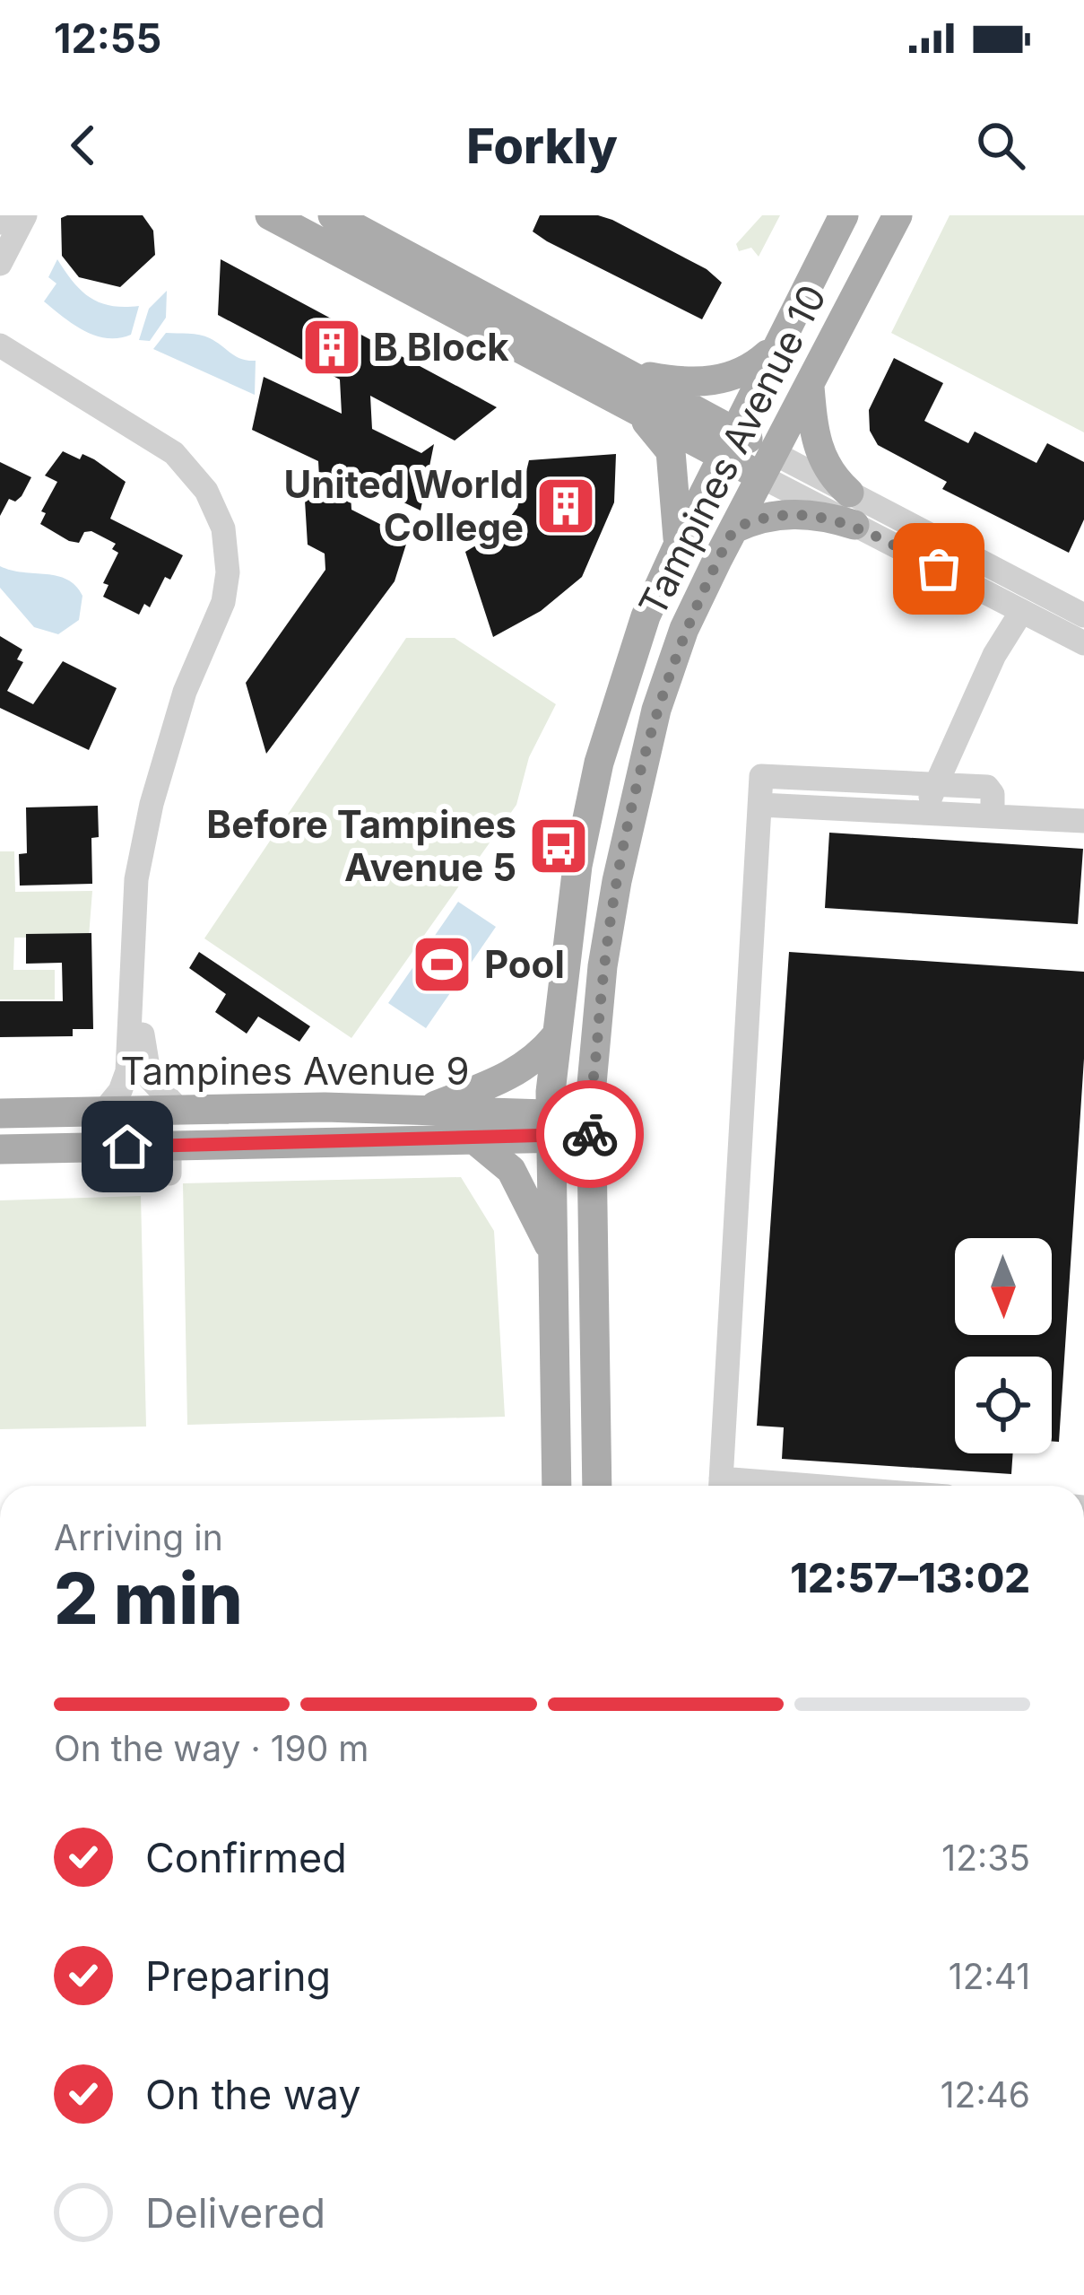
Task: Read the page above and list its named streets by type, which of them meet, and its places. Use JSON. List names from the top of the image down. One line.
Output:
{"streets":{"main road":["Tampines Avenue 10","Tampines Avenue 9"]},"crossings":[["Tampines Avenue 10","Tampines Avenue 9"]],"places":{"building":["B Block","United World College"],"bus stop":["Before Tampines Avenue 5"],"sports":["Pool"]},"north":"bottom","page":{"status":"12:55","header":"Forkly","heading":["2 min","Arriving in","12:57–13:02"],"bar":"On the way · 190 m","list":[["Confirmed","12:35"],["Preparing","12:41"],["On the way","12:46"],"Delivered"]}}
